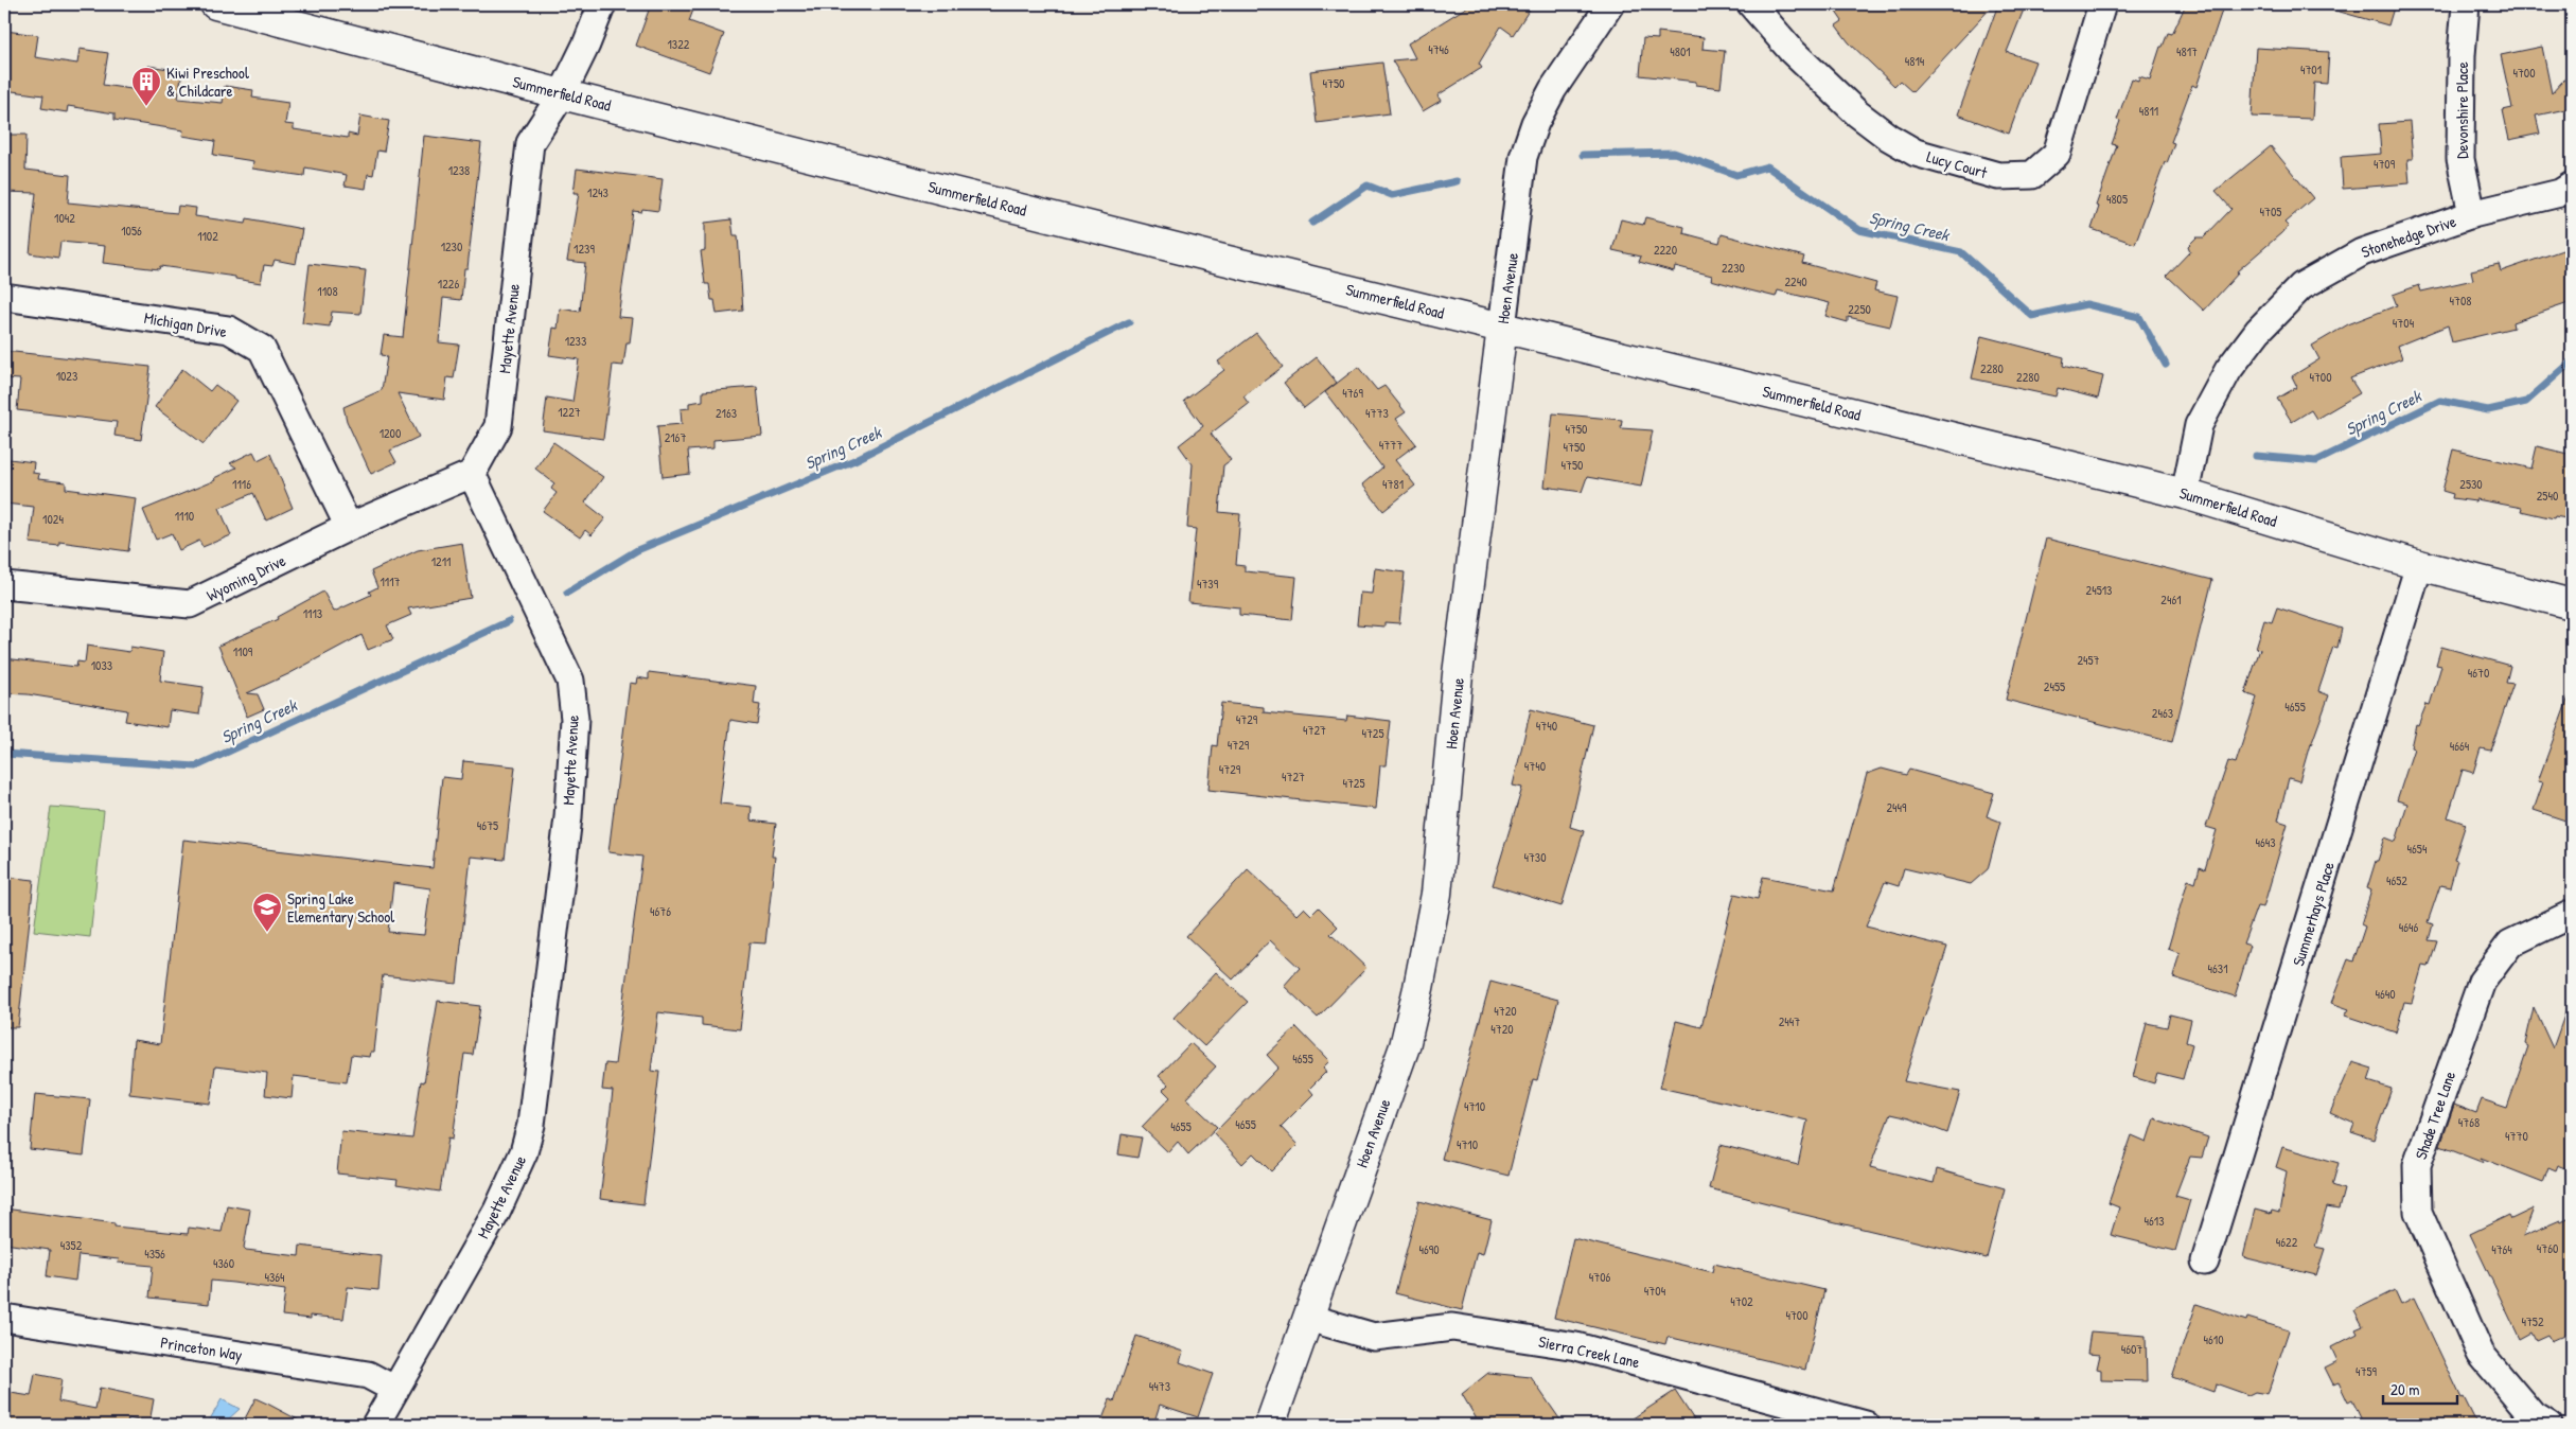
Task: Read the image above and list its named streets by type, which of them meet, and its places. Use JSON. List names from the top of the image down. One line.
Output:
{"streets":{"street":["Summerfield Road","Devonshire Place","Lucy Court","Stonehedge Drive","Hoen Avenue","Michigan Drive","Mayette Avenue","Wyoming Drive","Summerhays Place","Shade Tree Lane","Princeton Way","Sierra Creek Lane"]},"crossings":[["Summerfield Road","Stonehedge Drive"],["Summerfield Road","Hoen Avenue"],["Summerfield Road","Mayette Avenue"],["Summerfield Road","Summerhays Place"],["Devonshire Place","Stonehedge Drive"],["Hoen Avenue","Sierra Creek Lane"],["Michigan Drive","Wyoming Drive"],["Mayette Avenue","Wyoming Drive"],["Mayette Avenue","Princeton Way"]],"water":["Spring Creek"],"places":{"building":["Kiwi Preschool & Childcare"],"school or university":["Spring Lake Elementary School"]},"house_numbers":["1322","4746","4801","4817","4814","4701","4700","4750","4811","4709","1238","1243","4805","4705","1042","1056","1102","1230","1239","2220","2230","2240","1226","1108","4708","2250","4704","1233","2280","1023","2280","4700","4769","1227","2163","4773","4750","1200","2167","4777","4750","4750","1116","4781","2530","2540","1110","1024","1211","1117","4739","24513","2461","1113","1109","2457","1033","4670","2455","4655","2463","4729","4740","4727","4725","4729","4664","4740","4729","4727","4725","2449","4675","4643","4654","4730","4652","4676","4646","4631","4640","4720","2447","4720","4655","4710","4768","4655","4655","4770","4710","4613","4622","4352","4760","4690","4764","4356","4360","4364","4706","4704","4702","4700","4752","4610","4607","4759","4473"],"scale_bar":"20 m"}
